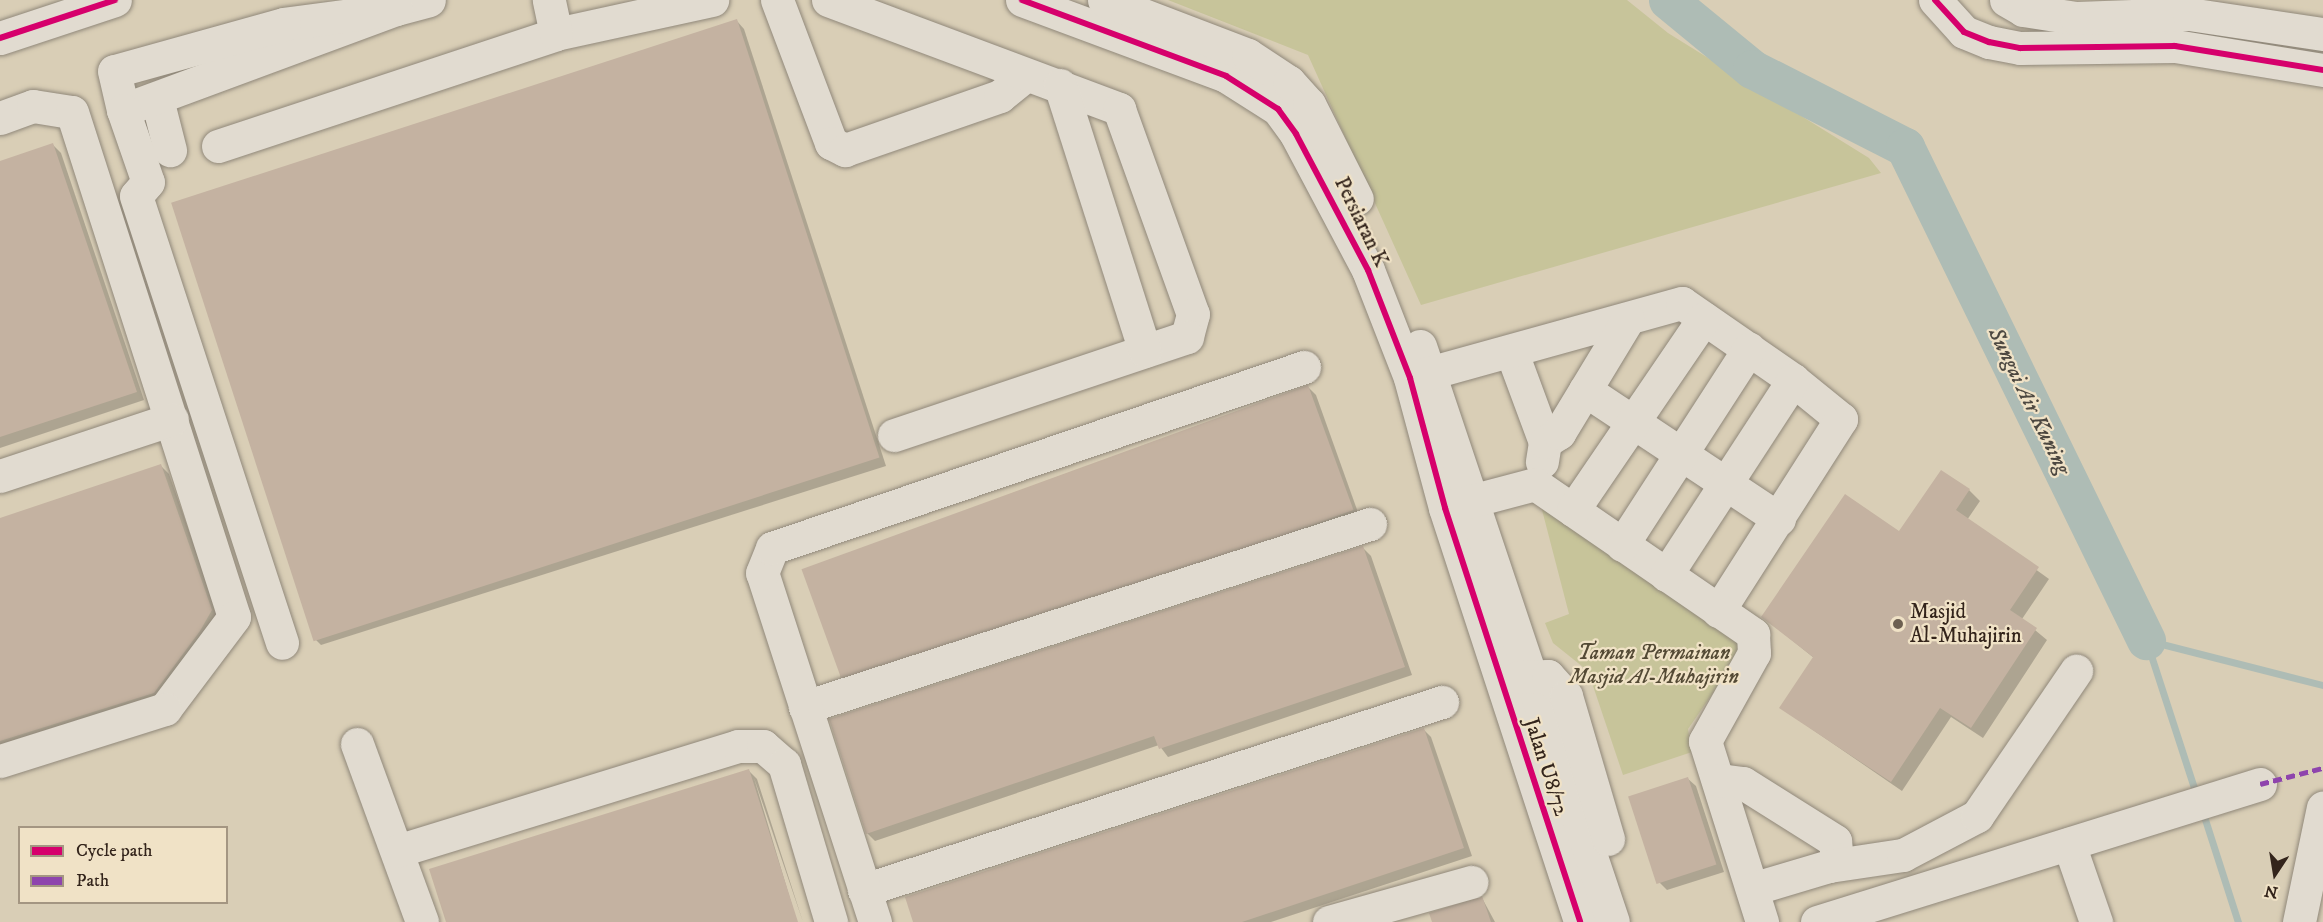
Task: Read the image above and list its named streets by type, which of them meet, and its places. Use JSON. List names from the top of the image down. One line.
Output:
{"streets":{"street":["Persiaran K","Jalan U8/72"]},"crossings":[["Persiaran K","Jalan U8/72"]],"water":["Sungai Air Kuning"],"parks":["Taman Permainan Masjid Al-Muhajirin"],"places":["Masjid Al-Muhajirin"],"legend":["Cycle path","Path"],"north":"bottom"}
